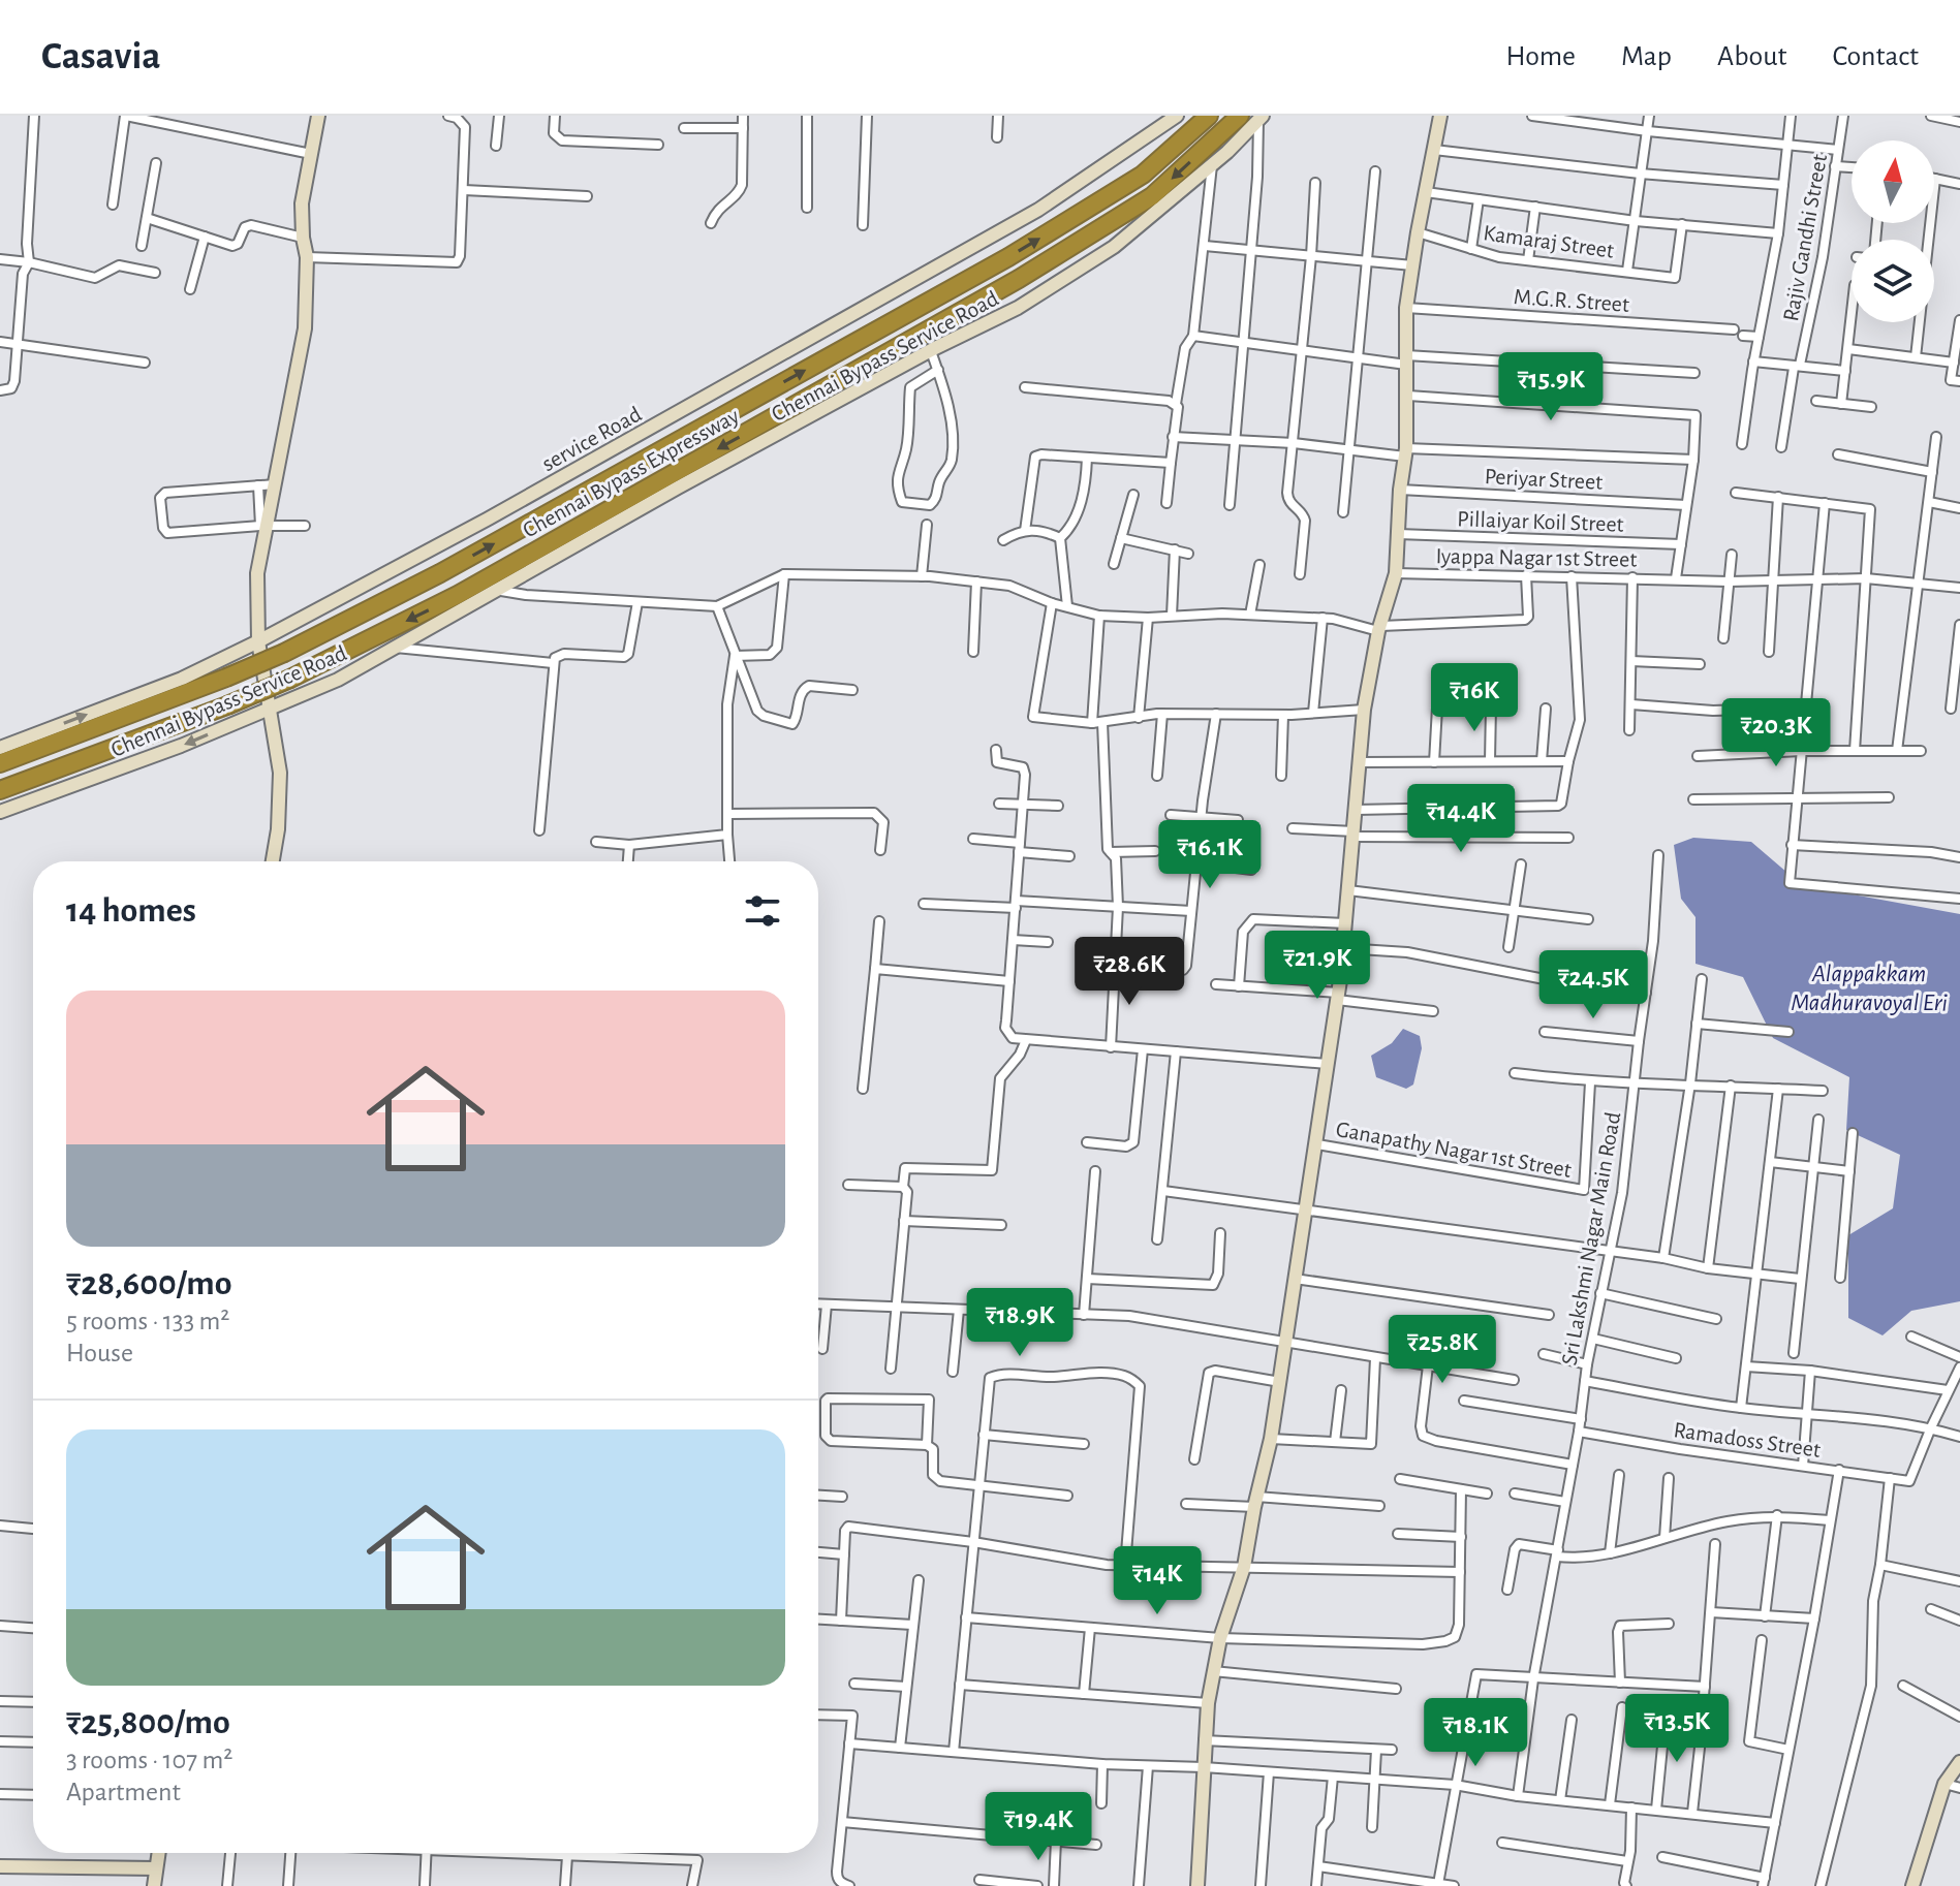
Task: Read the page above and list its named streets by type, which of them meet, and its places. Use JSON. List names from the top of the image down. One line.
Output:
{"streets":{"highway":["Chennai Bypass Expressway"],"street":["Rajiv Gandhi Street","Kamaraj Street","M.G.R. Street","Chennai Bypass Service Road","service Road","Periyar Street","Pillaiyar Koil Street","Iyappa Nagar 1st Street","Ganapathy Nagar 1st Street","Sri Lakshmi Nagar Main Road","Ramadoss Street"]},"crossings":[["Sri Lakshmi Nagar Main Road","Ramadoss Street"]],"water":["Alappakkam Madhuravoyal Eri"],"north":"top","page":{"header":"Casavia","nav":["Home","Map","About","Contact"],"price":["₹15.9K","₹16K","₹20.3K","₹14.4K","₹16.1K","₹21.9K","₹28.6K","₹24.5K","₹18.9K","₹25.8K","₹14K","₹13.5K","₹18.1K","₹19.4K"],"heading":"14 homes","list":[{"name":"₹28,600/mo","note":"5 rooms · 133 m² · House"},{"name":"₹25,800/mo","note":"3 rooms · 107 m² · Apartment"}]}}
